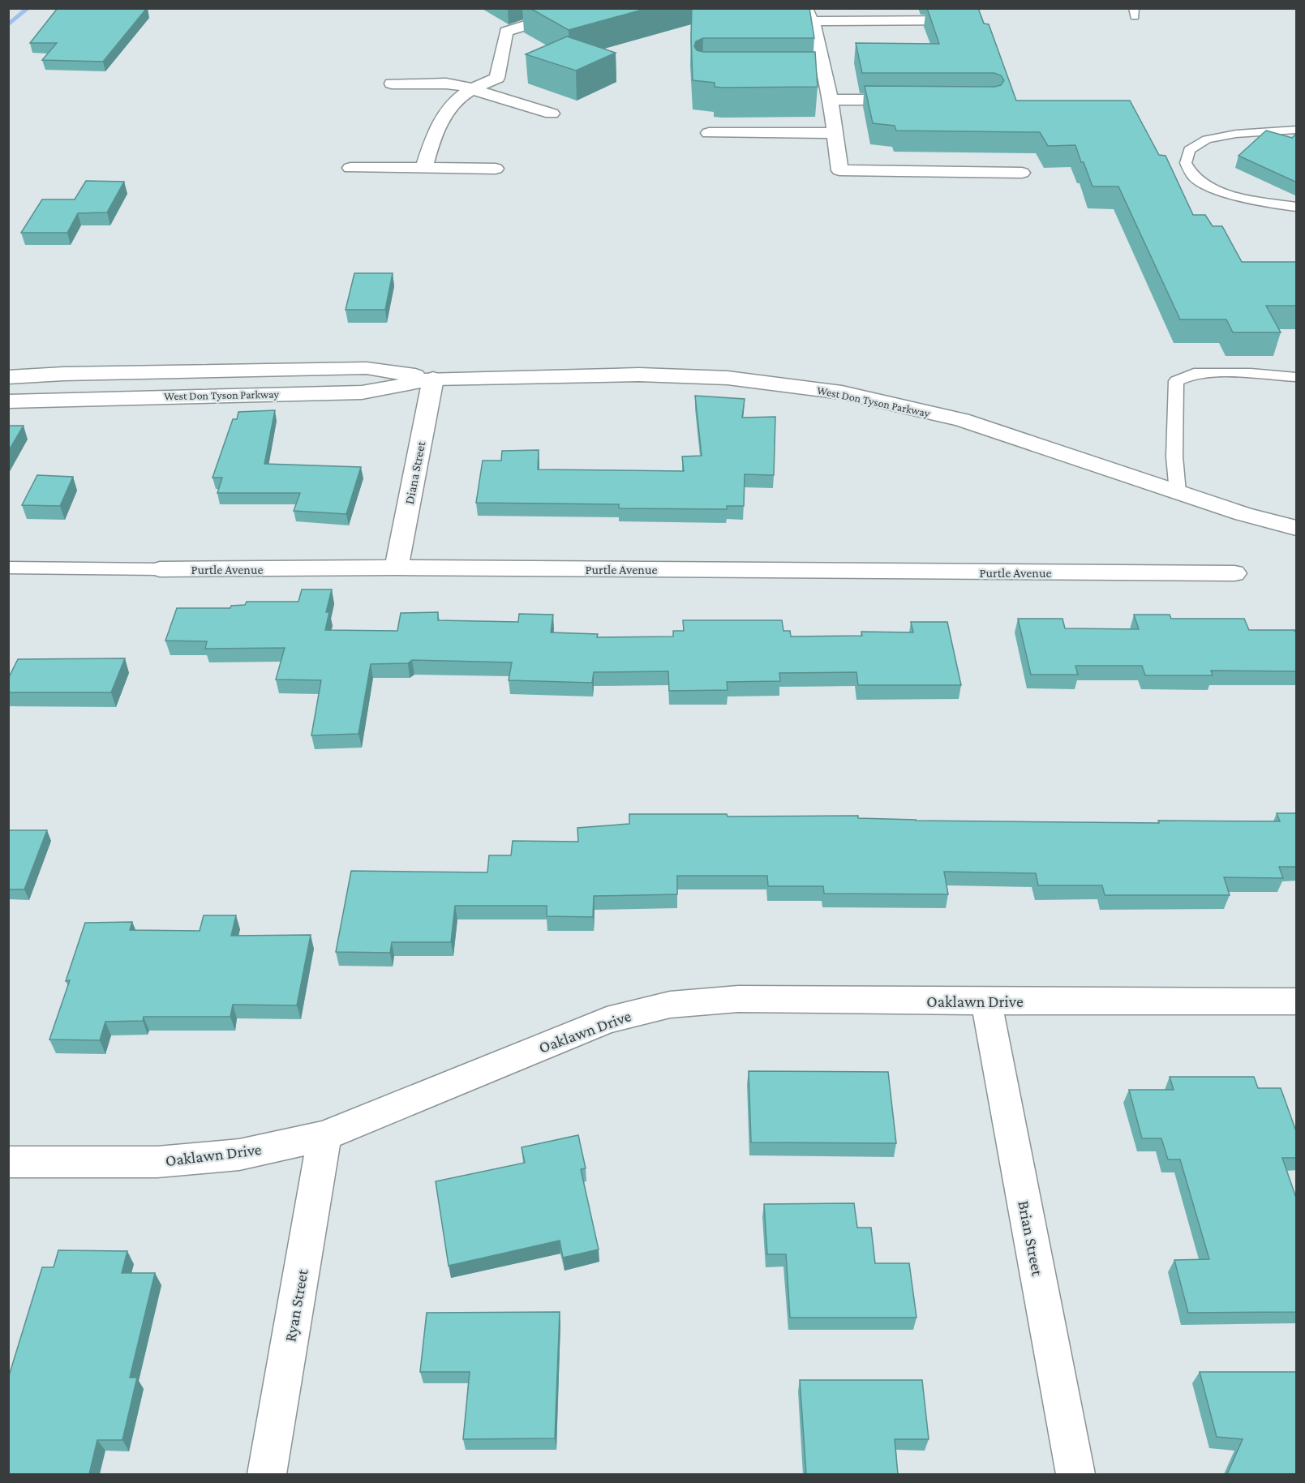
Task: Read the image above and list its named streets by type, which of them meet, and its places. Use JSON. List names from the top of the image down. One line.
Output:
{"streets":{"street":["West Don Tyson Parkway","Diana Street","Purtle Avenue","Oaklawn Drive","Brian Street","Ryan Street"]},"crossings":[["West Don Tyson Parkway","Diana Street"],["Diana Street","Purtle Avenue"],["Oaklawn Drive","Brian Street"],["Oaklawn Drive","Ryan Street"]]}
